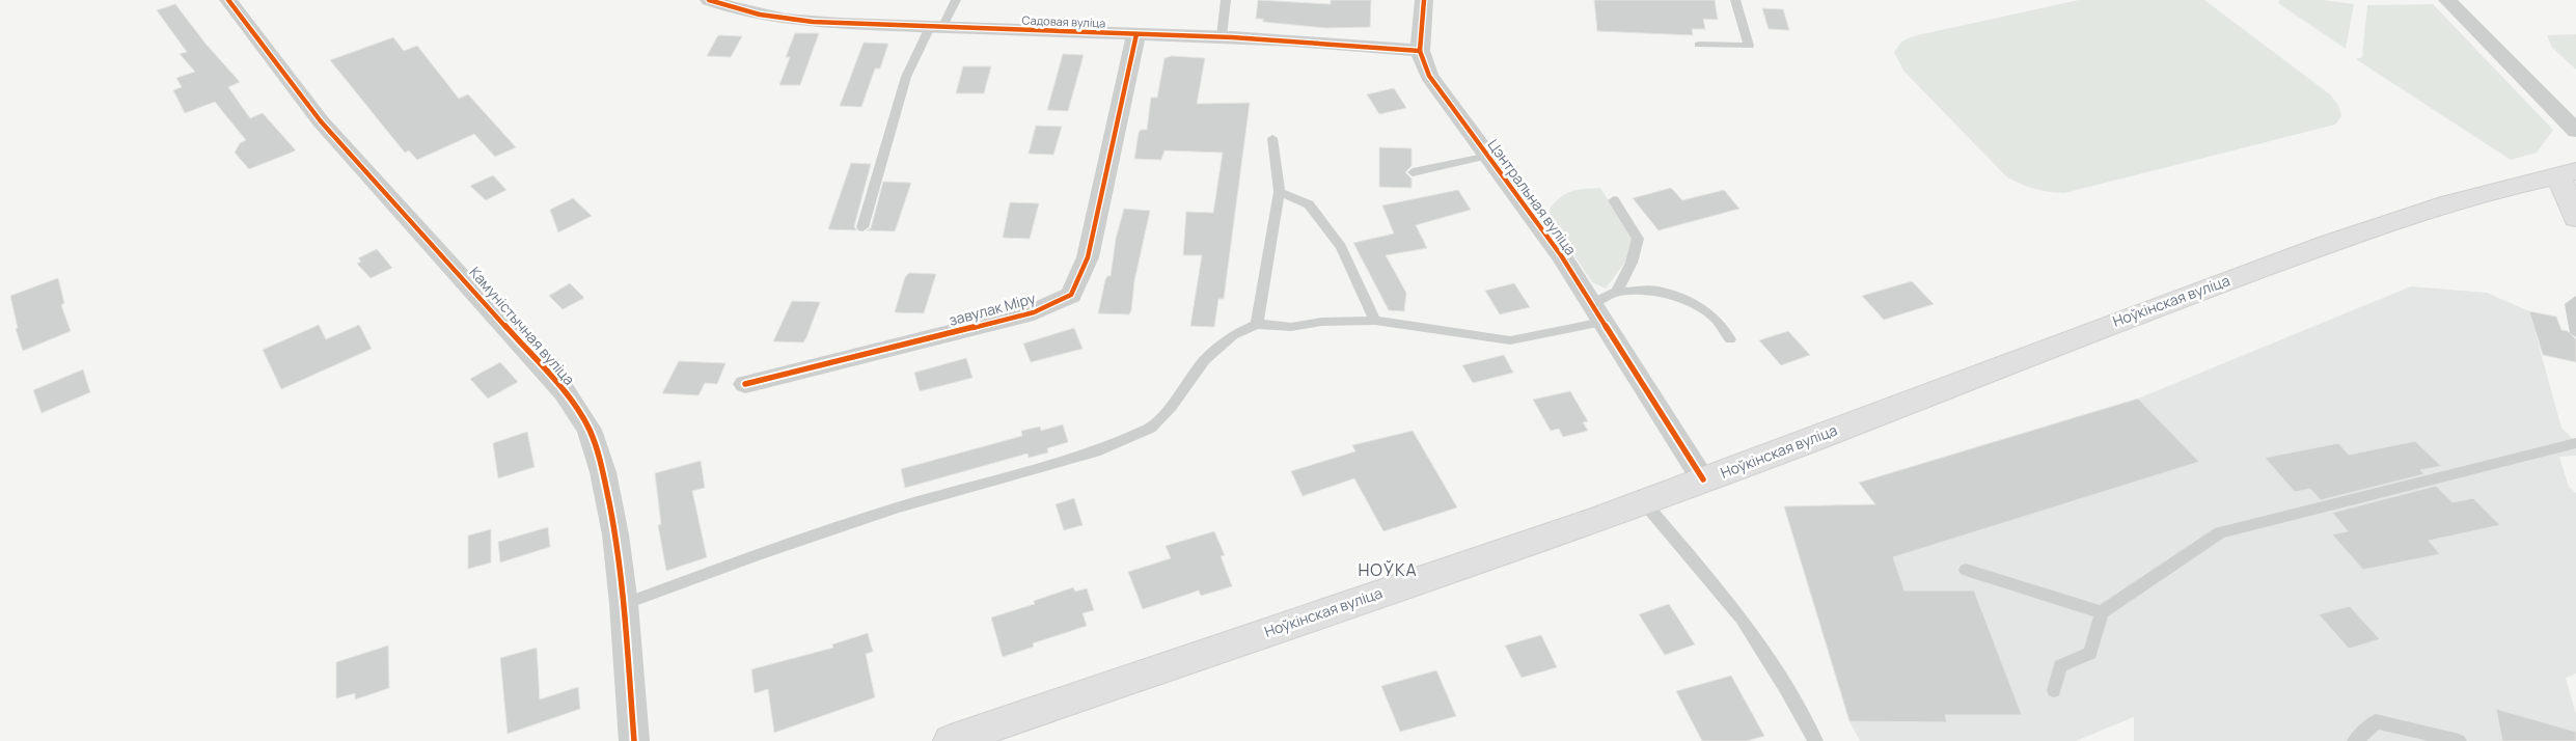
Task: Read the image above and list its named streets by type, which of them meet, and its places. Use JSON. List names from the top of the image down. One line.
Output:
{"streets":{"main road":["Ноўкінская вуліца"],"street":["Садовая вуліца","Цэнтральная вуліца","завулак Міру","Камуністычная вуліца"]},"crossings":[["Садовая вуліца","Цэнтральная вуліца"],["Садовая вуліца","завулак Міру"],["Цэнтральная вуліца","Ноўкінская вуліца"]],"districts":["НОЎКА"]}
